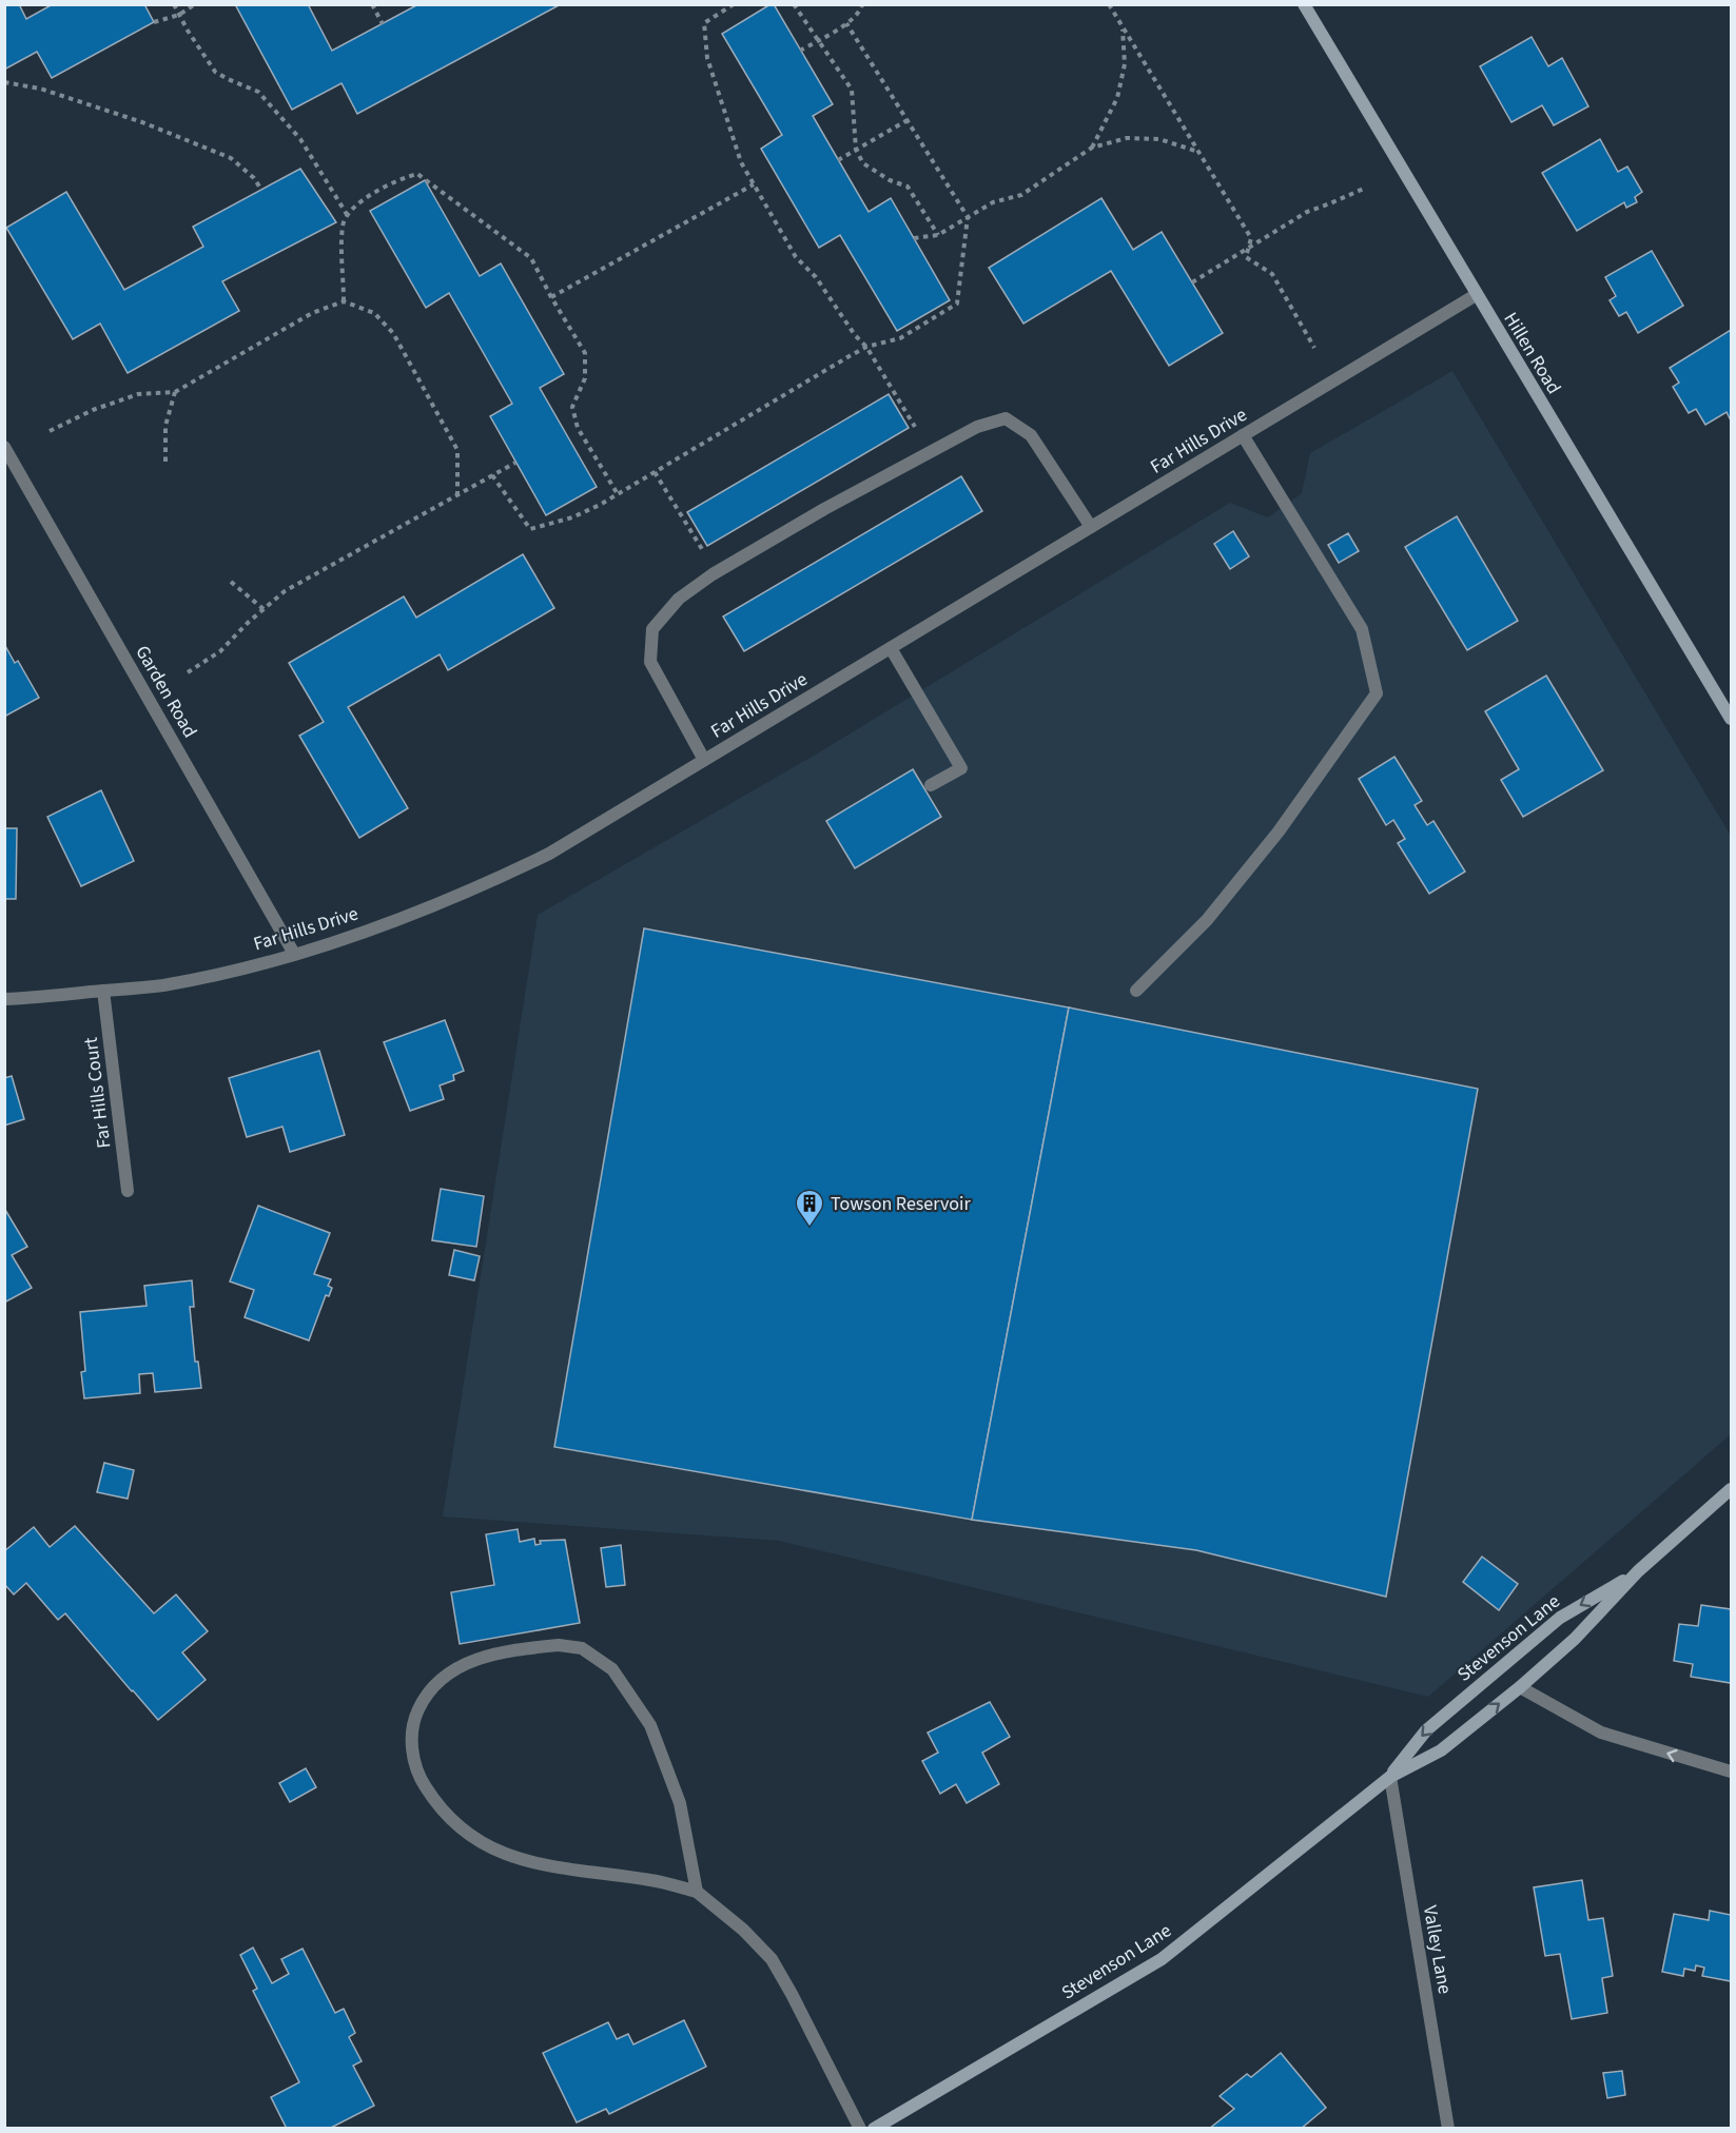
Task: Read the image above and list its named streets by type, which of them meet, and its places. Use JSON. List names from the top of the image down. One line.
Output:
{"streets":{"street":["Hillen Road","Far Hills Drive","Garden Road","Far Hills Court","Stevenson Lane","Valley Lane"]},"crossings":[["Hillen Road","Far Hills Drive"],["Far Hills Drive","Garden Road"],["Far Hills Drive","Far Hills Court"],["Stevenson Lane","Valley Lane"]],"places":{"building":["Towson Reservoir"]}}
